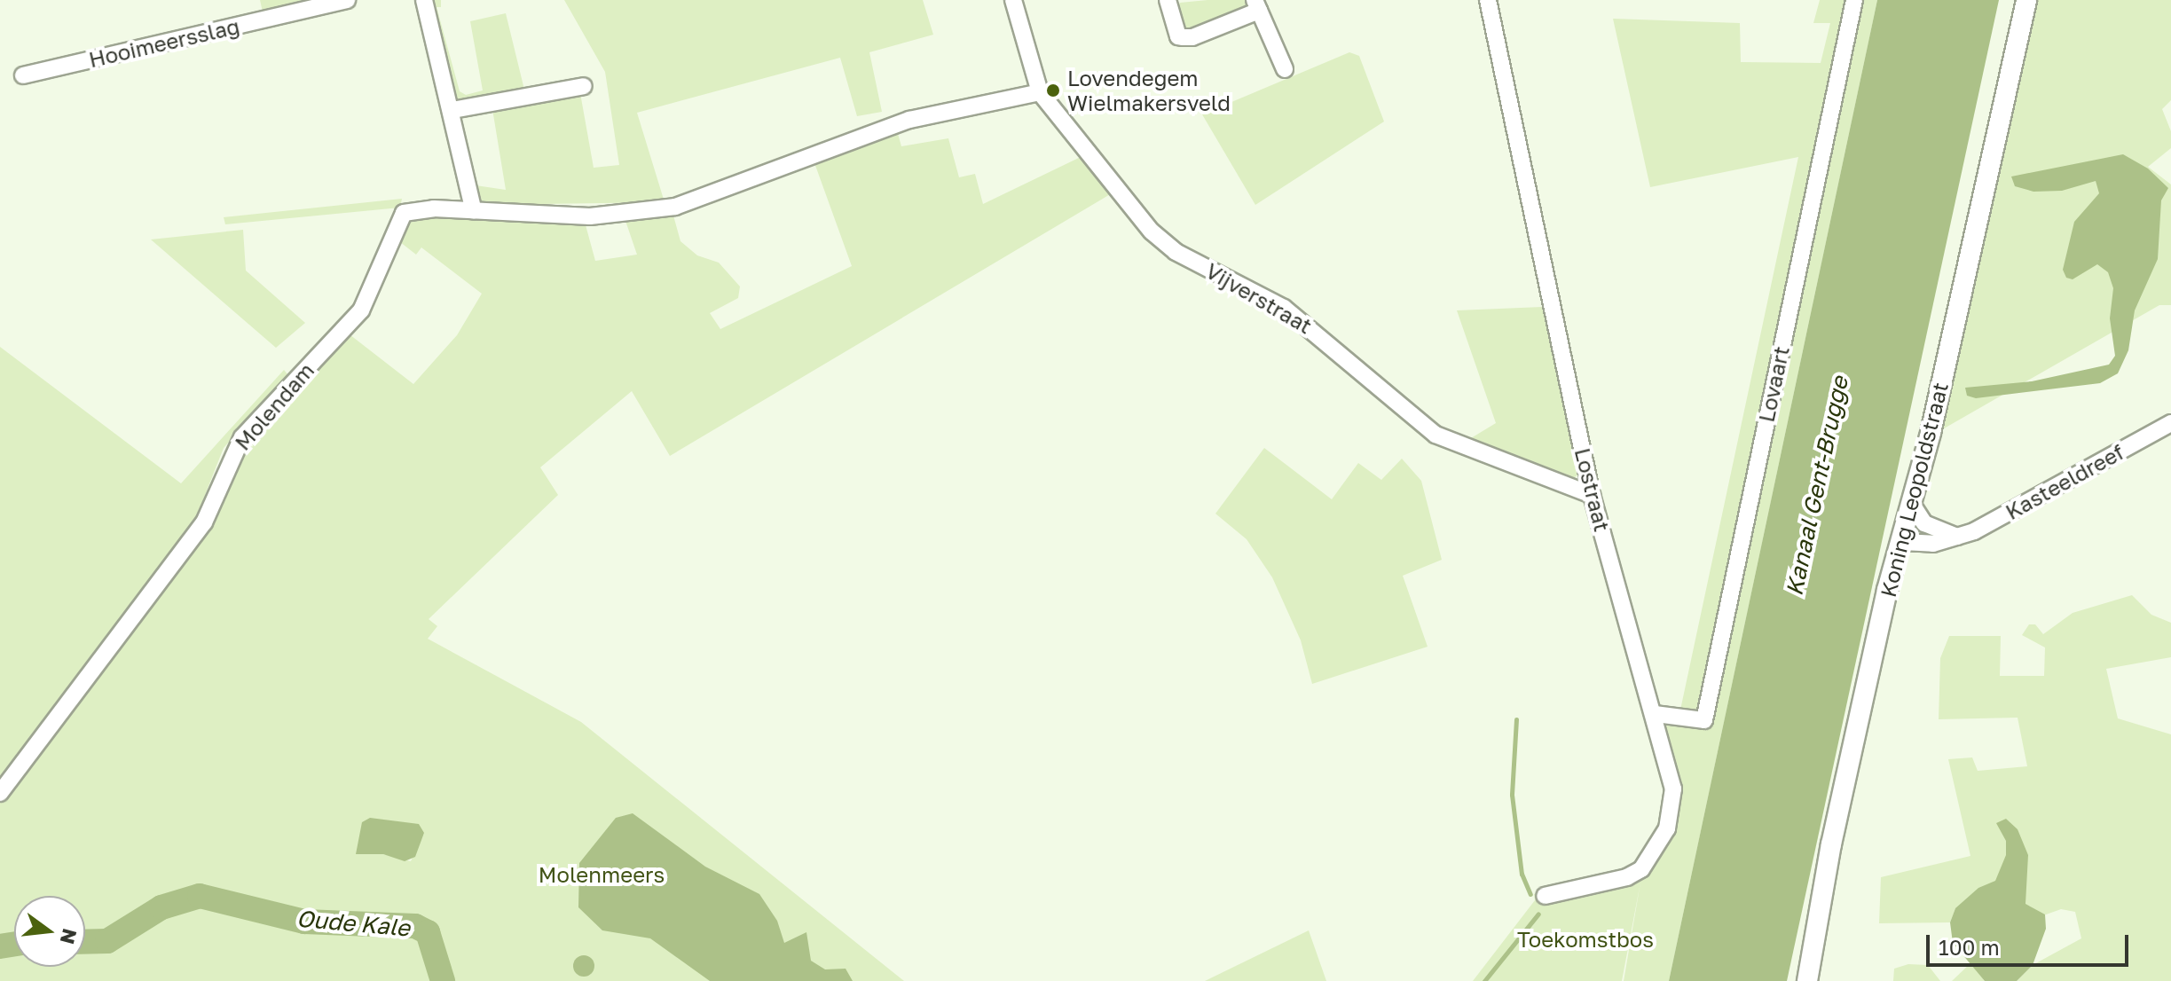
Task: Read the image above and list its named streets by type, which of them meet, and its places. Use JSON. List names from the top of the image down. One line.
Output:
{"streets":{"street":["Hooimeersslag","Vijverstraat","Lovaart","Molendam","Kasteeldreef","Lostraat","Koning Leopoldstraat"]},"crossings":[["Vijverstraat","Lostraat"],["Lovaart","Lostraat"],["Kasteeldreef","Koning Leopoldstraat"]],"water":["Kanaal Gent-Brugge","Oude Kale"],"parks":["Molenmeers","Toekomstbos"],"places":["Lovendegem Wielmakersveld"],"scale_bar":"100 m","north":"right"}
